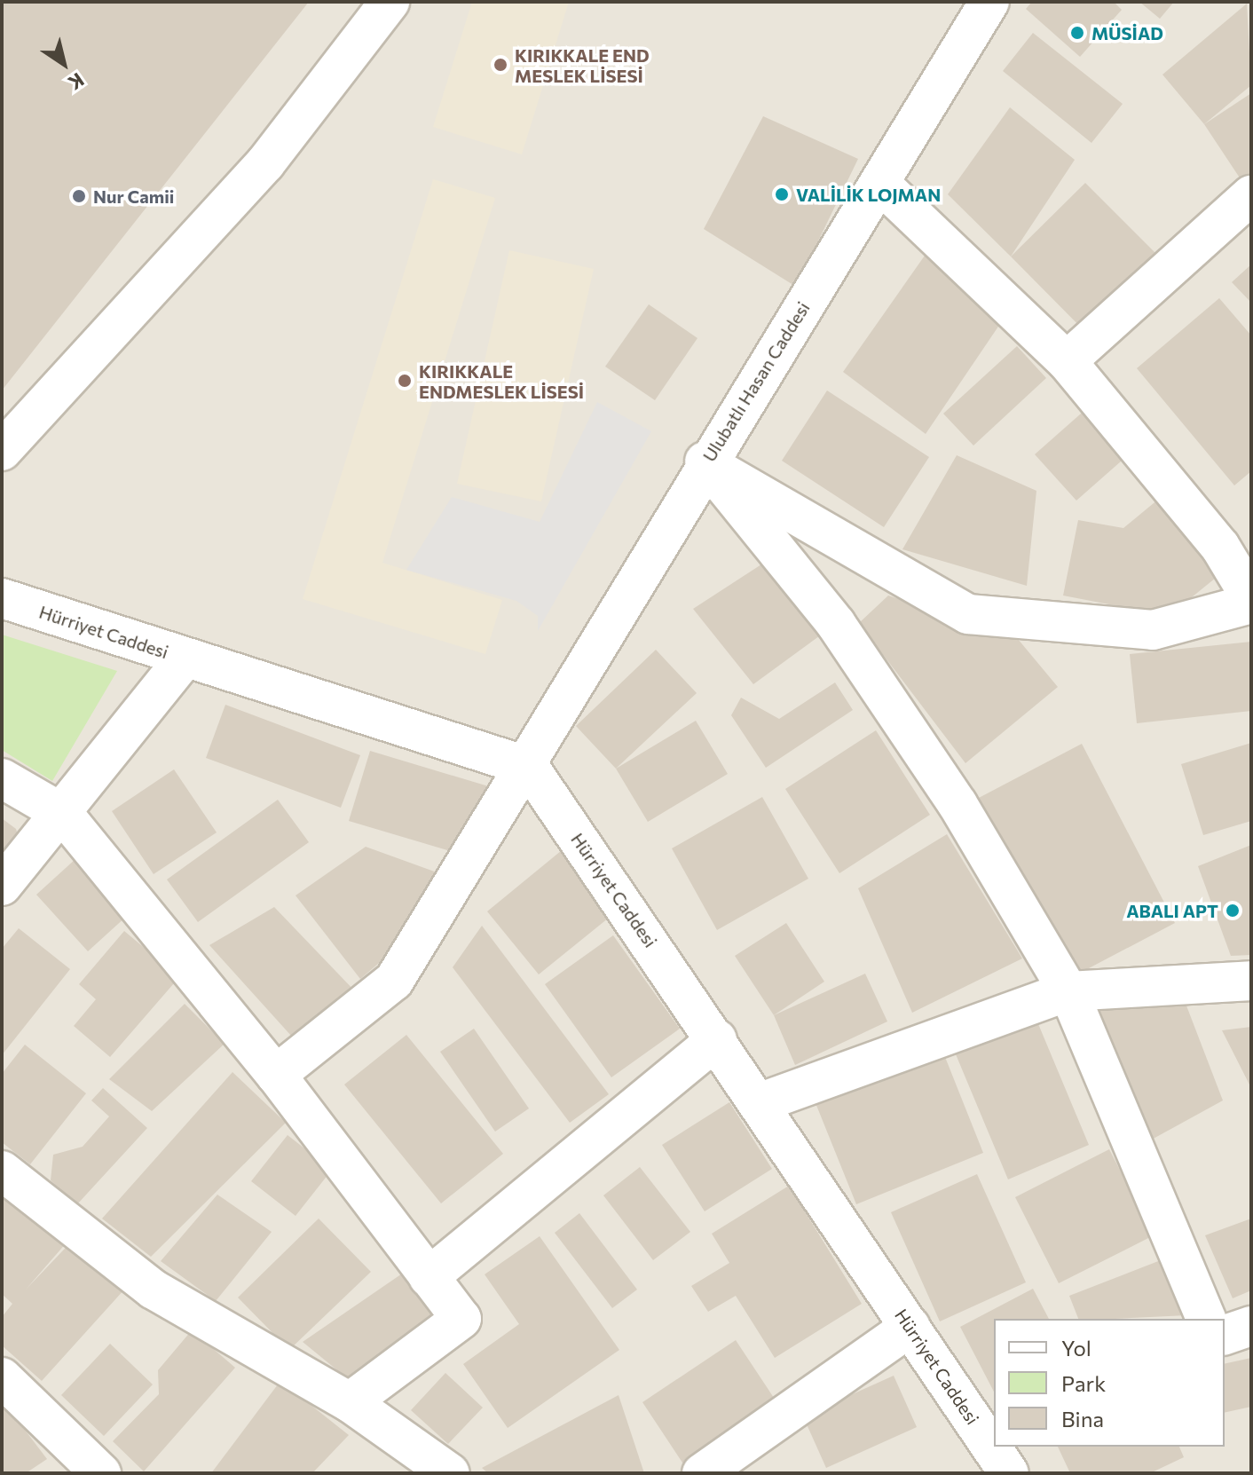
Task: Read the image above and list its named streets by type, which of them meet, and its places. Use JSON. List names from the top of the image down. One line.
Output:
{"streets":{"street":["Ulubatlı Hasan Caddesi","Hürriyet Caddesi"]},"crossings":[["Ulubatlı Hasan Caddesi","Hürriyet Caddesi"]],"places":["MÜSİAD","KIRIKKALE END MESLEK LİSESİ","VALİLİK LOJMAN","Nur Camii","KIRIKKALE ENDMESLEK LİSESİ","ABALI APT"],"legend":["Yol","Park","Bina"],"north":"bottom right"}
